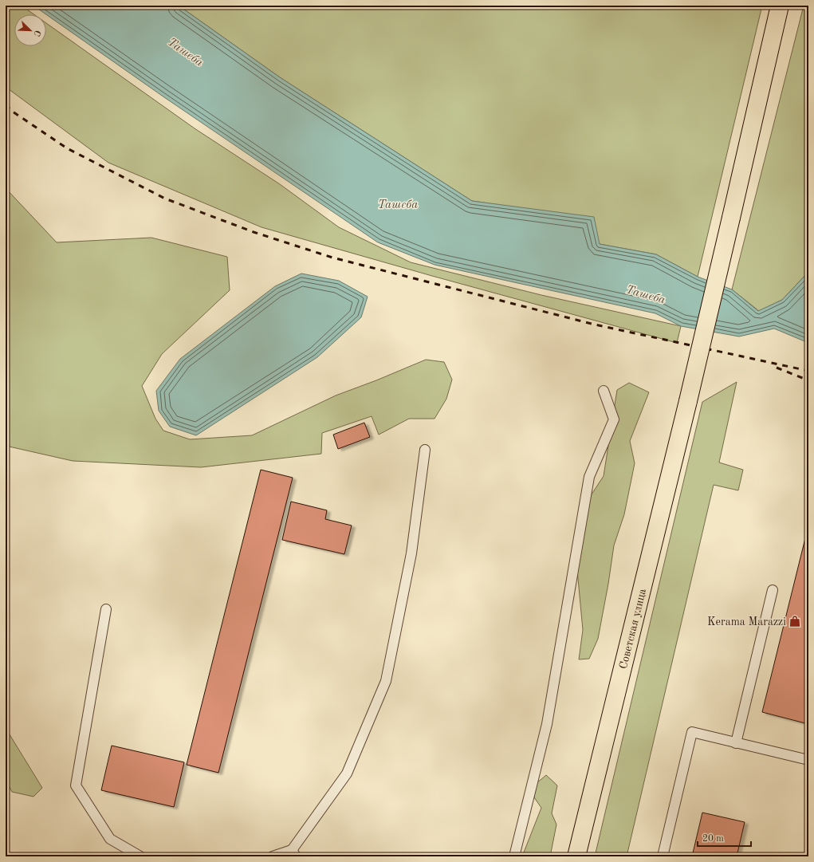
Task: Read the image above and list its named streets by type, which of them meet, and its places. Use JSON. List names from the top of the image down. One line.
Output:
{"streets":{"main road":["Советская улица"]},"water":["Ташеба"],"places":{"shop":["Kerama Marazzi"]},"scale_bar":"20 m","north":"bottom right"}
